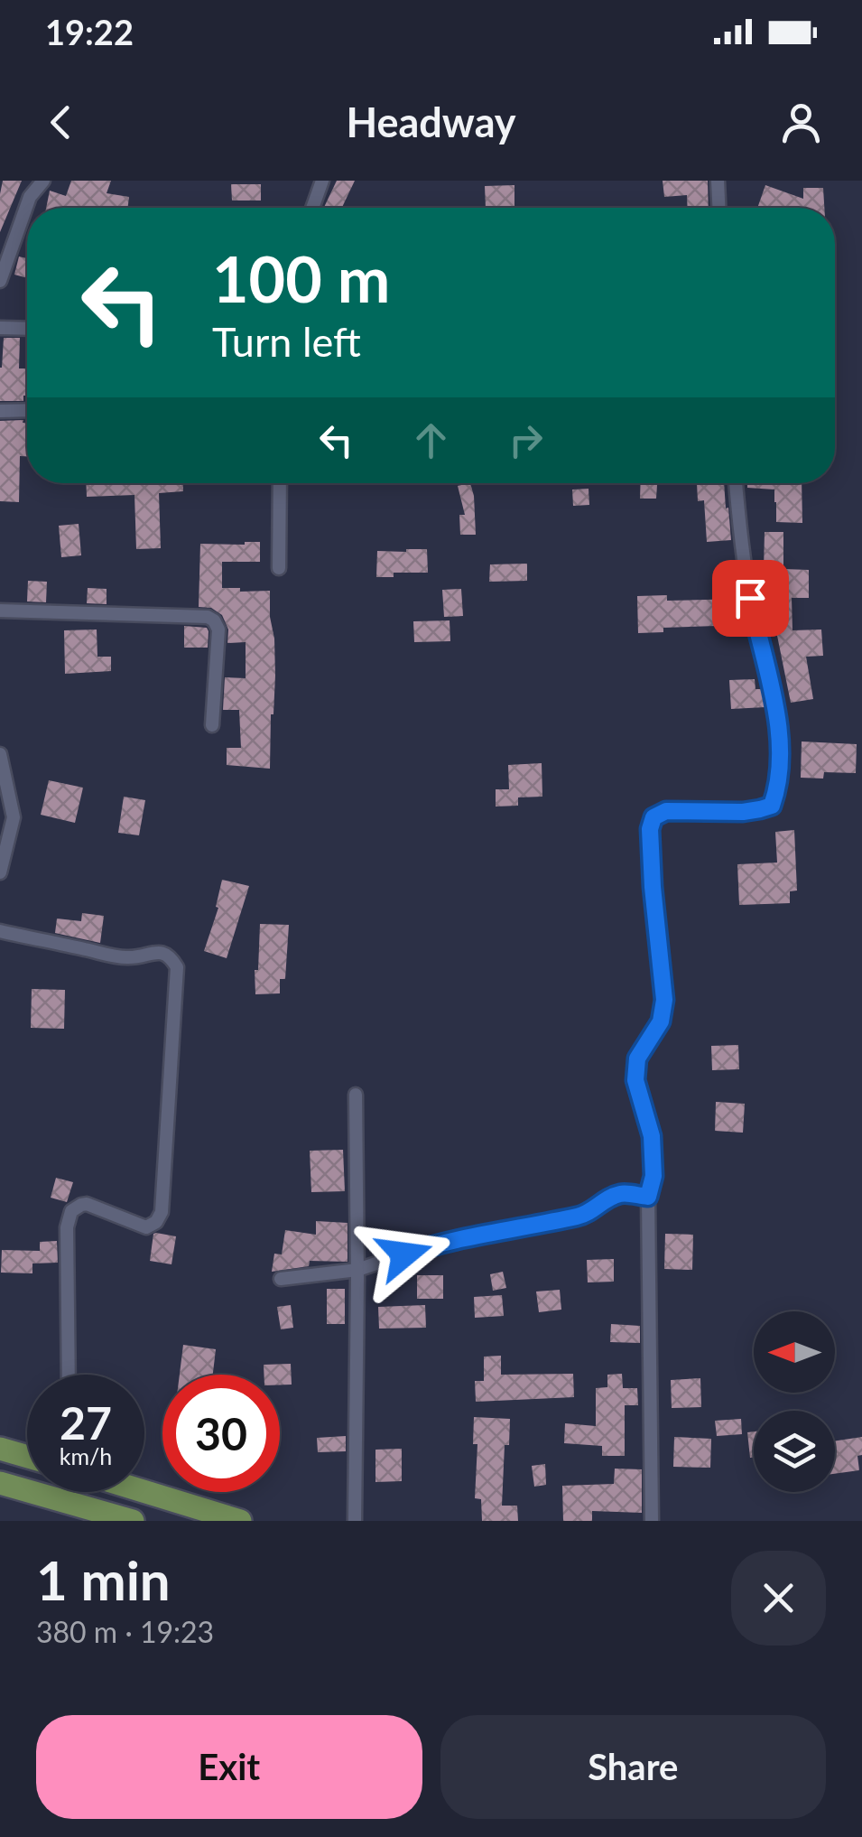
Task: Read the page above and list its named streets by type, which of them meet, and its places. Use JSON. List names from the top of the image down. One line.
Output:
{"north":"left","page":{"status":"19:22","header":"Headway","turn":["100 m","Turn left"],"speed":"27 km/h","limit":"30","heading":["1 min","380 m · 19:23"],"buttons":["Exit","Share"]}}
